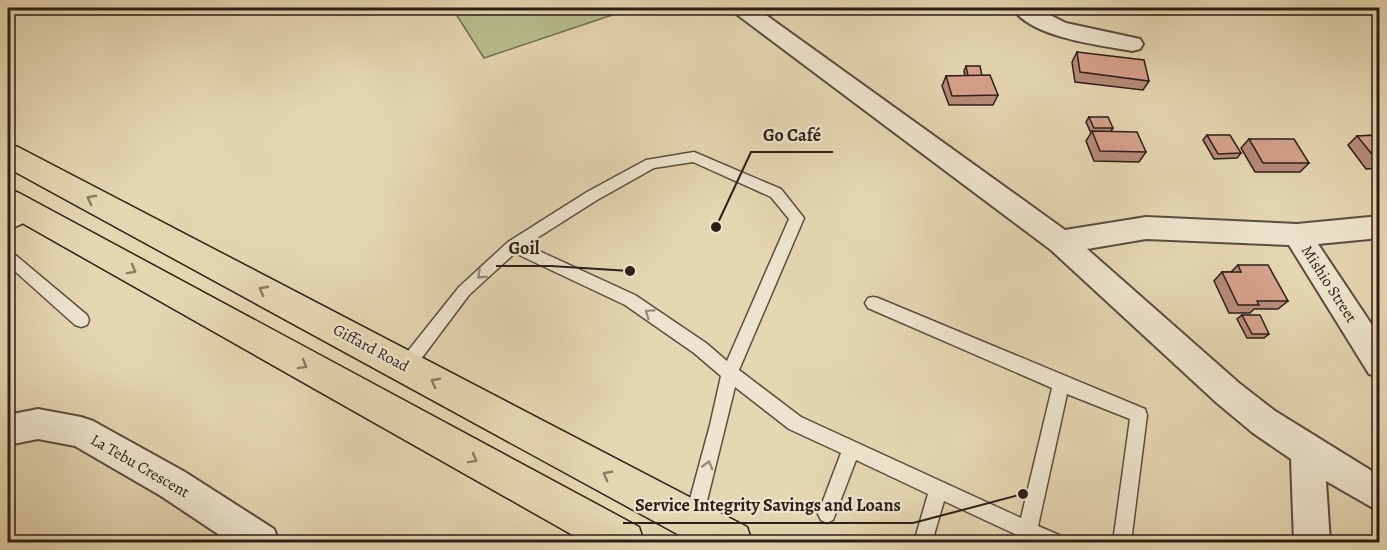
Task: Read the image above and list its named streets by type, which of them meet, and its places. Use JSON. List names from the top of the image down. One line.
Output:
{"streets":{"main road":["Giffard Road"],"street":["Mishio Street","La Tebu Crescent"]},"places":["Go Café","Goil","Service Integrity Savings and Loans"]}
